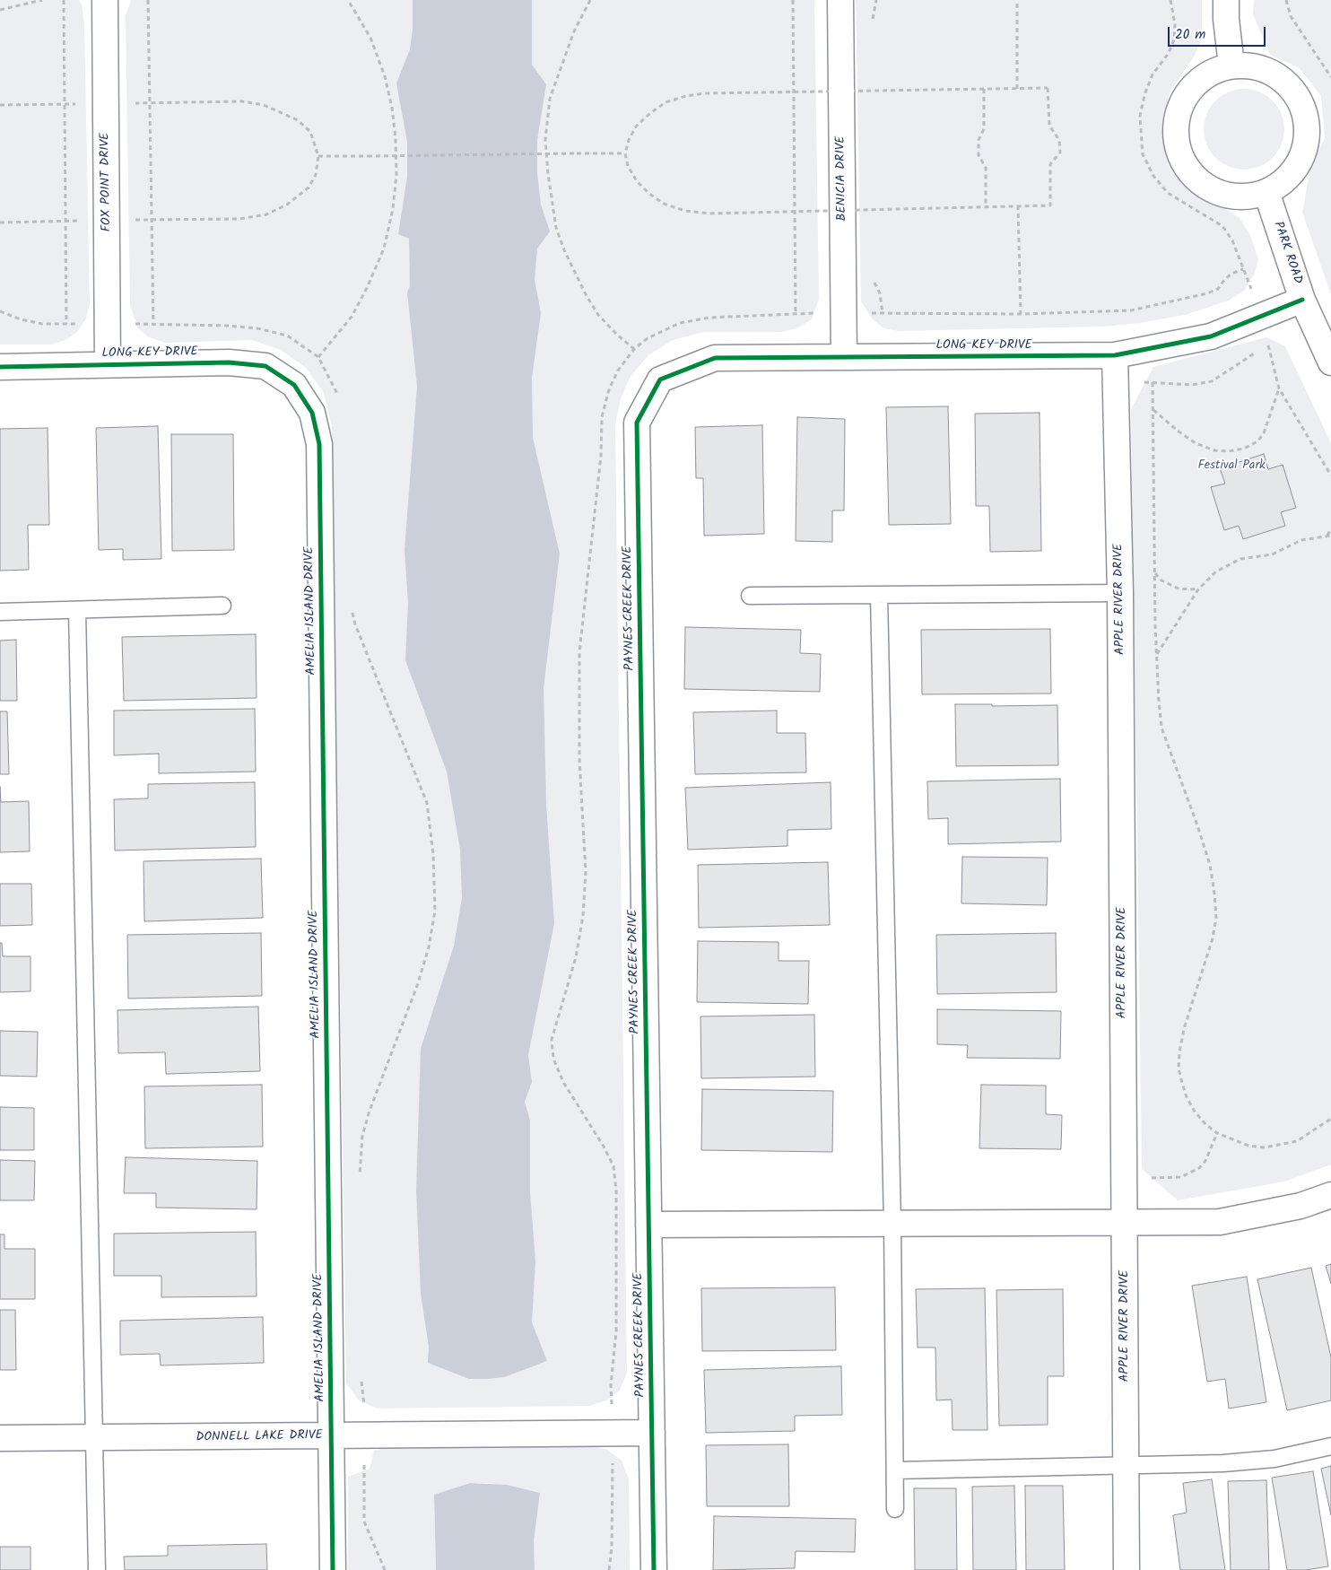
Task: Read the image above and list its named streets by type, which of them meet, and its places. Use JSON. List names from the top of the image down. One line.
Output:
{"streets":{"street":["BENICIA DRIVE","FOX POINT DRIVE","PARK ROAD","LONG KEY DRIVE","APPLE RIVER DRIVE","PAYNES CREEK DRIVE","AMELIA ISLAND DRIVE","DONNELL LAKE DRIVE"]},"crossings":[["BENICIA DRIVE","LONG KEY DRIVE"],["FOX POINT DRIVE","LONG KEY DRIVE"],["PARK ROAD","LONG KEY DRIVE"],["LONG KEY DRIVE","APPLE RIVER DRIVE"],["LONG KEY DRIVE","PAYNES CREEK DRIVE"],["LONG KEY DRIVE","AMELIA ISLAND DRIVE"],["PAYNES CREEK DRIVE","DONNELL LAKE DRIVE"],["AMELIA ISLAND DRIVE","DONNELL LAKE DRIVE"]],"parks":["Festival Park"],"scale_bar":"20 m"}
